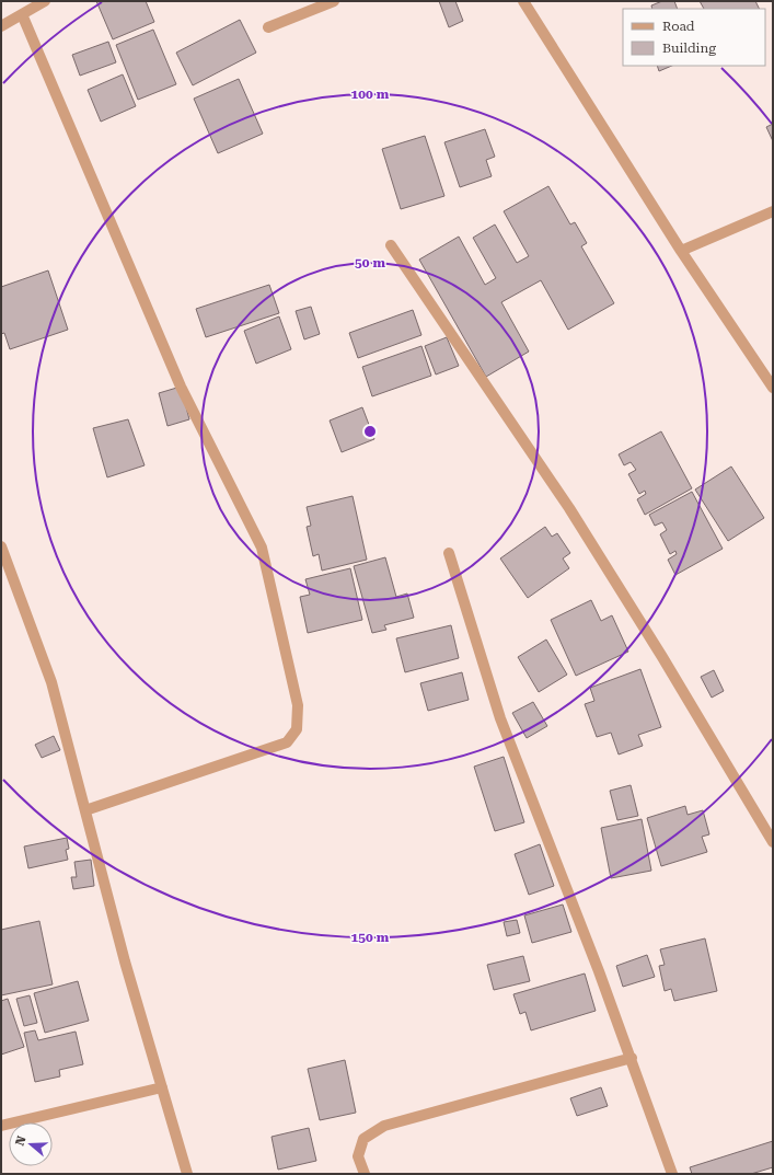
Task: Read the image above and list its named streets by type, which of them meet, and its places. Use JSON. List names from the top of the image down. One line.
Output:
{"legend":["Road","Building"],"north":"left","rings":["100 m","50 m","150 m"]}
